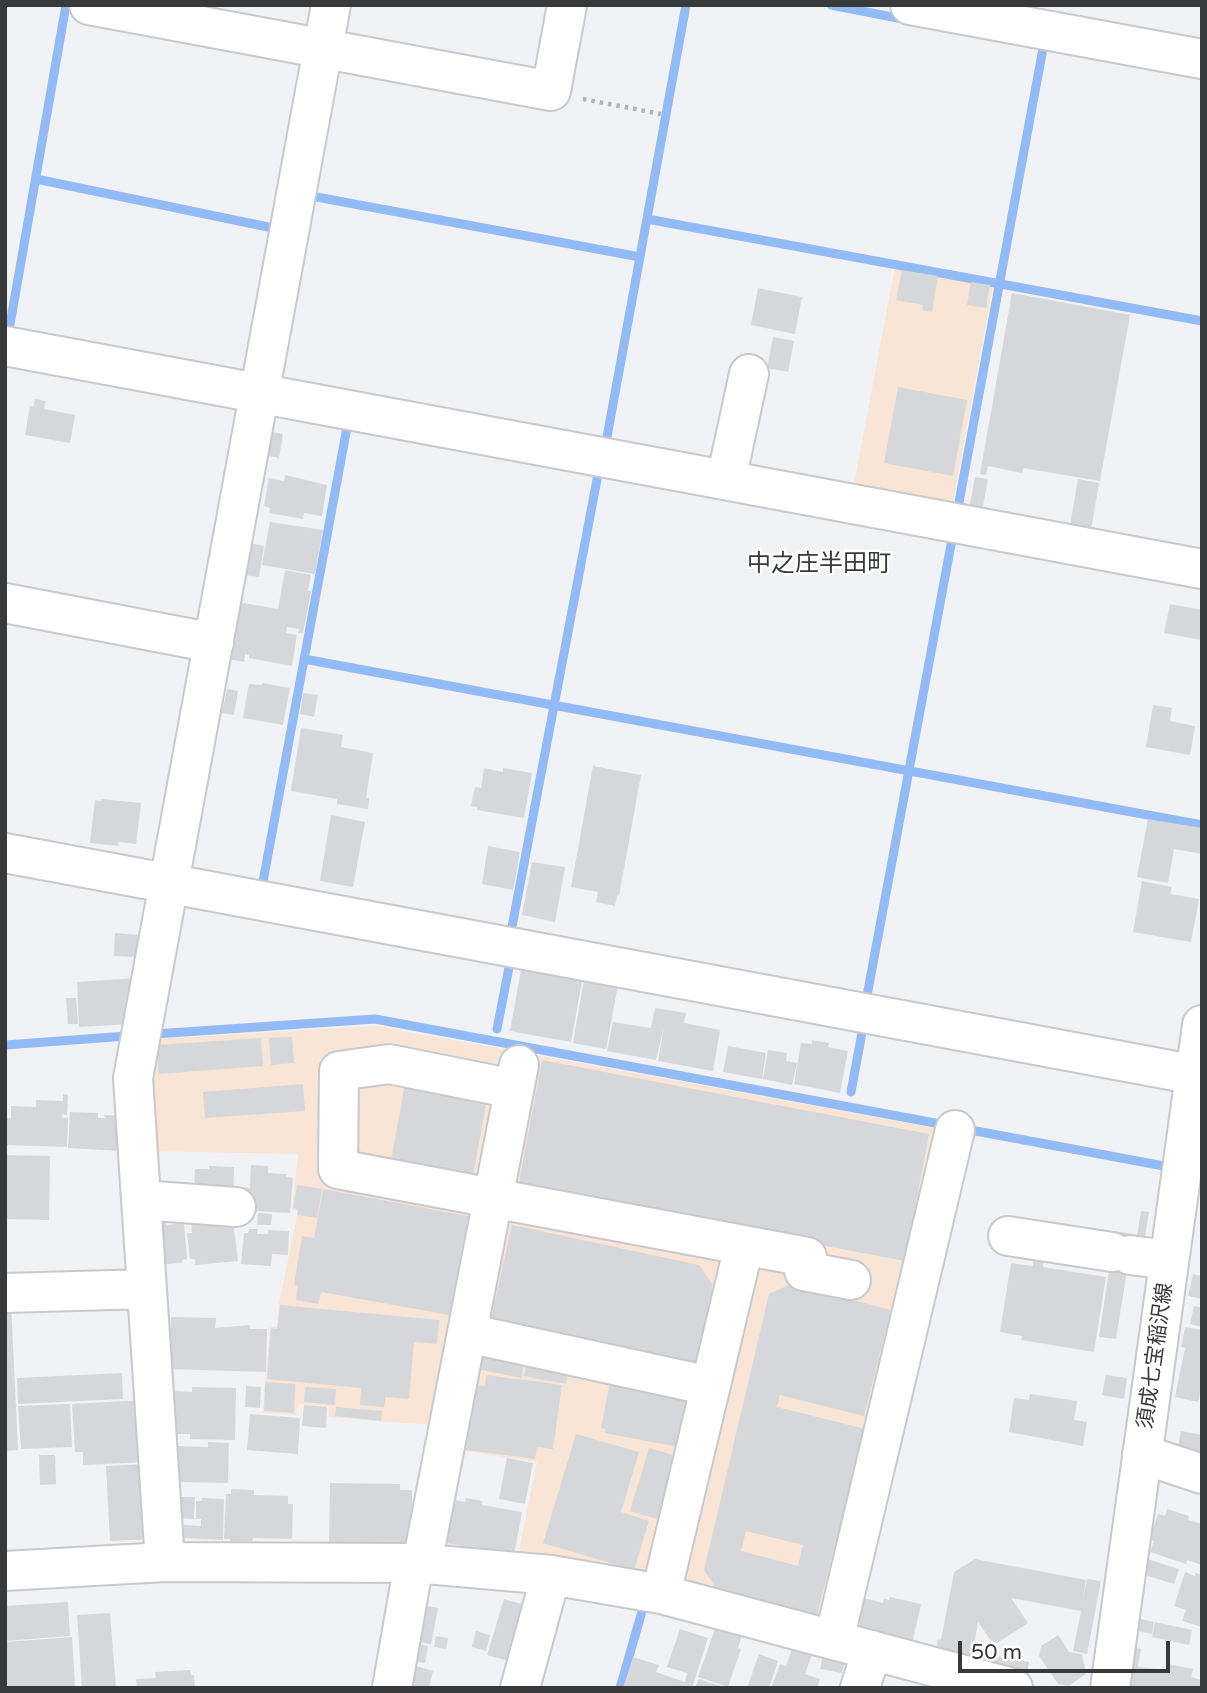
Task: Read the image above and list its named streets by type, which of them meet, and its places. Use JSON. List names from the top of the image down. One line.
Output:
{"streets":{"street":["須成七宝稲沢線"]},"districts":["中之庄半田町"],"scale_bar":"50 m"}
